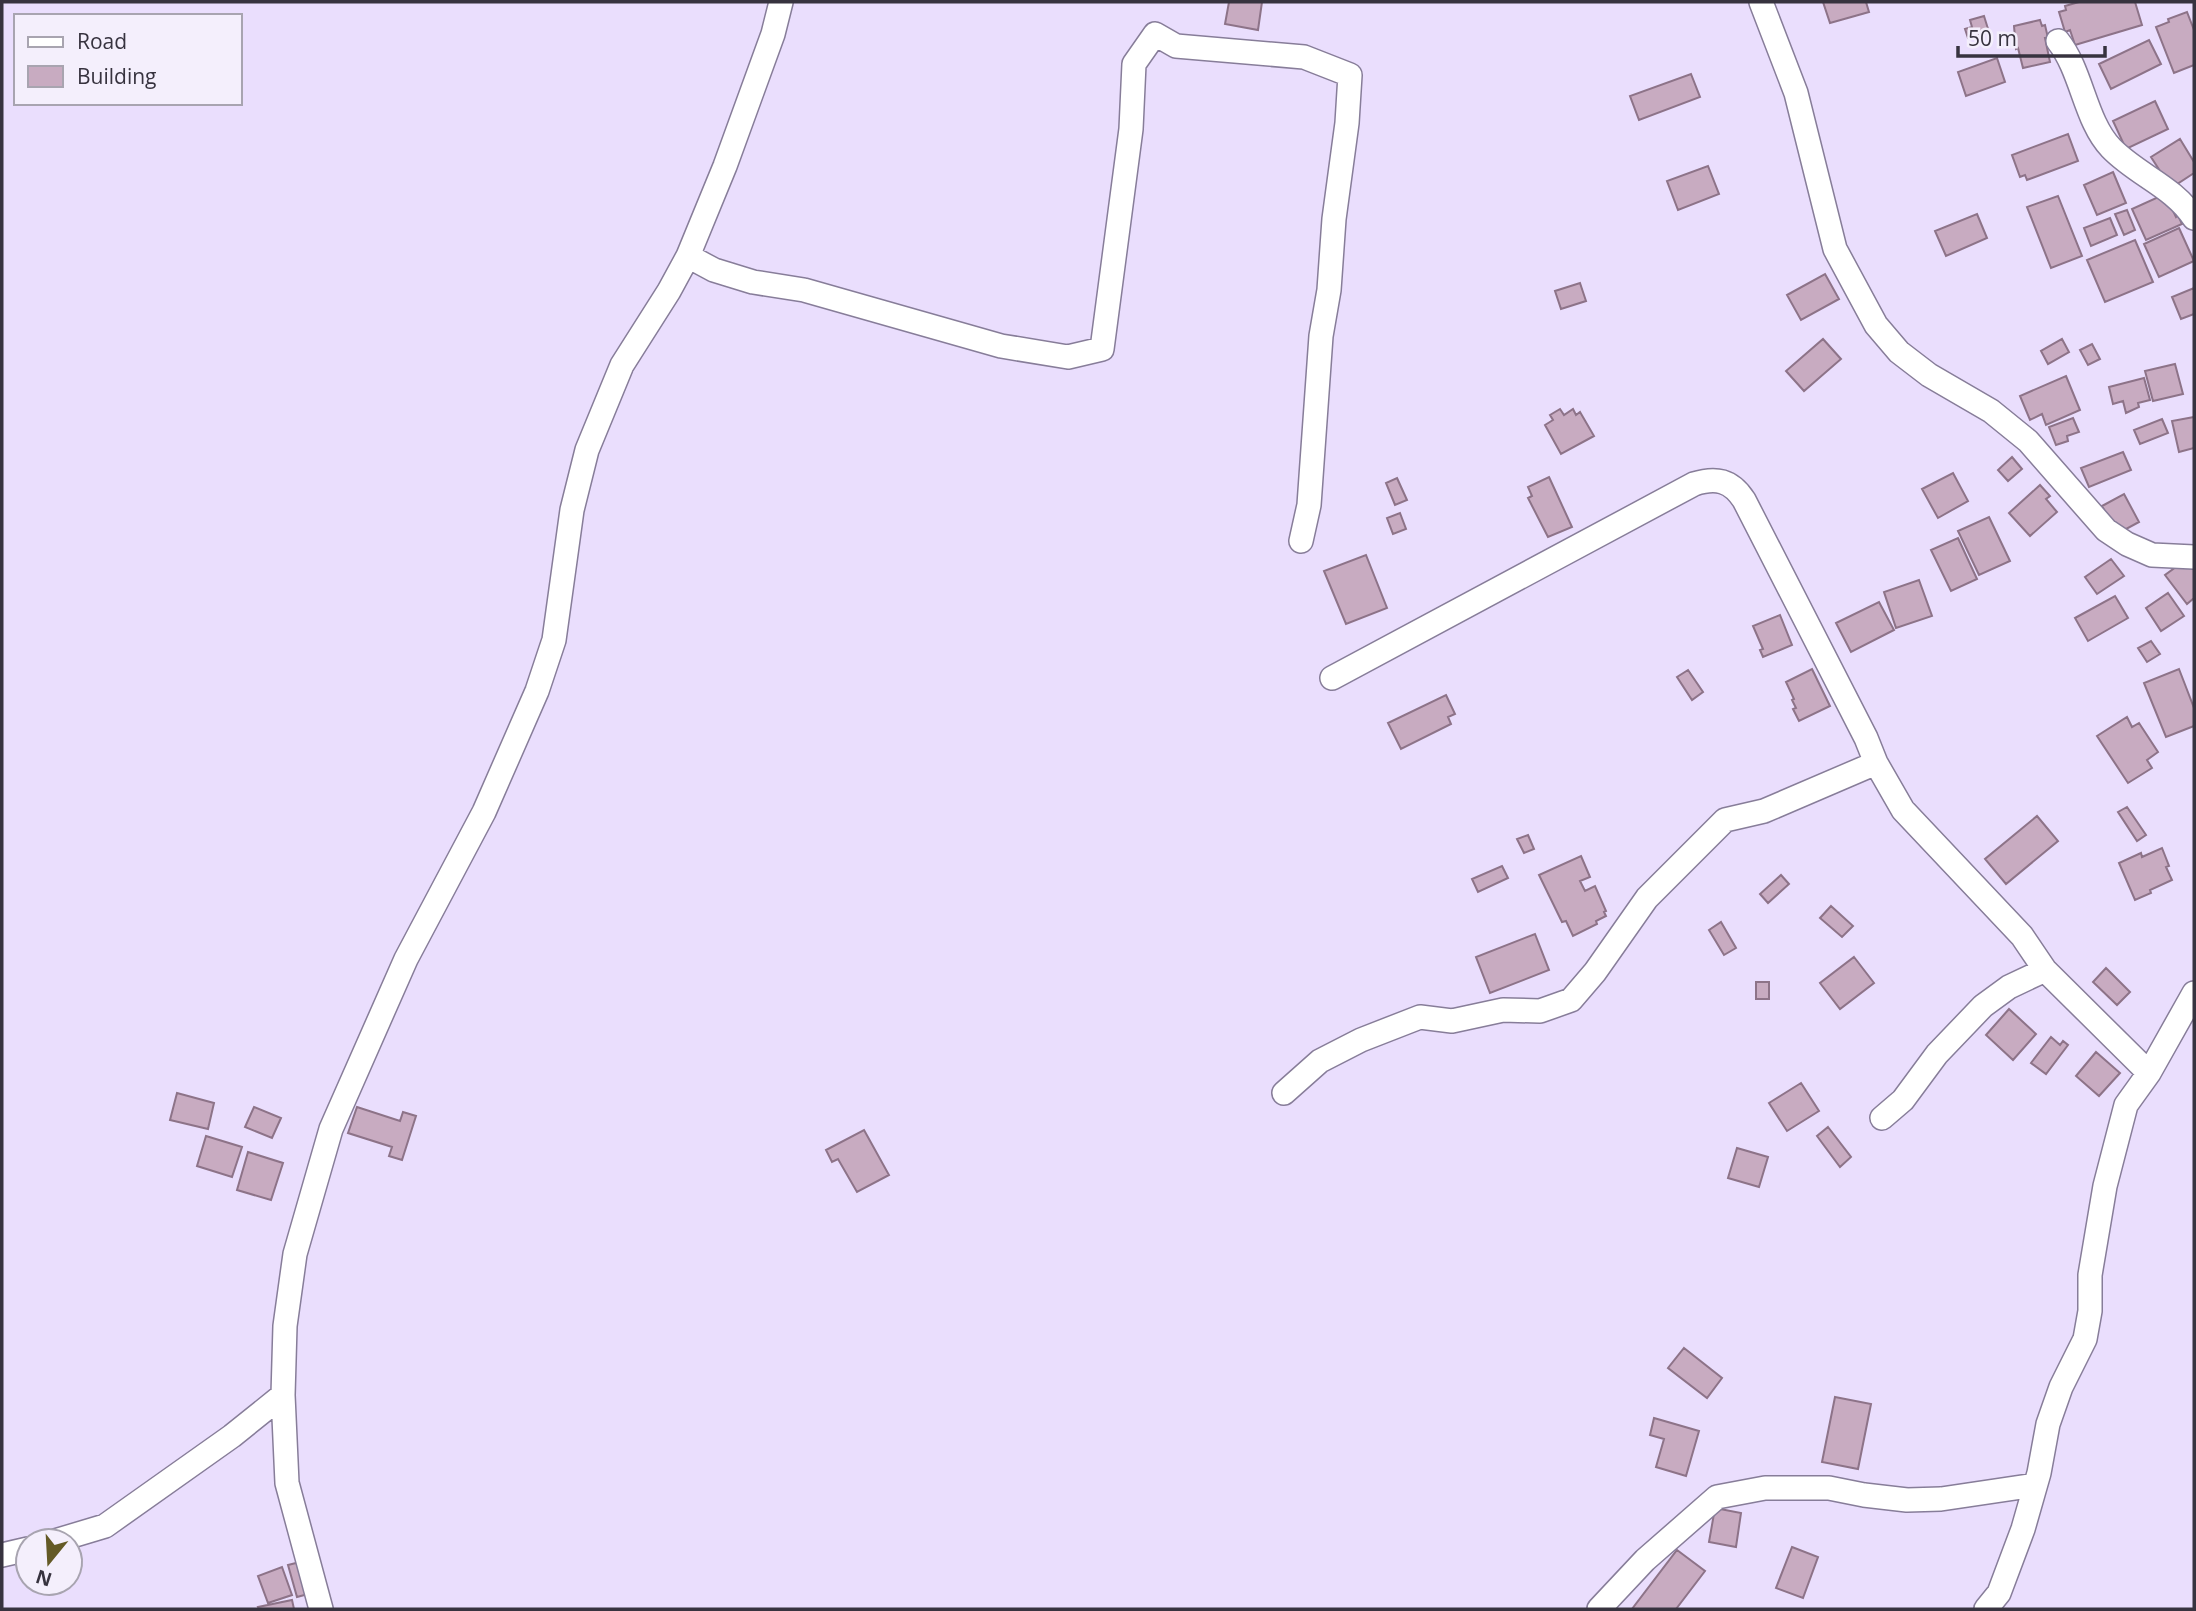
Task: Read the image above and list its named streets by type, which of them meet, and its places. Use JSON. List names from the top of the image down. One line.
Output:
{"legend":["Road","Building"],"scale_bar":"50 m","north":"bottom"}
